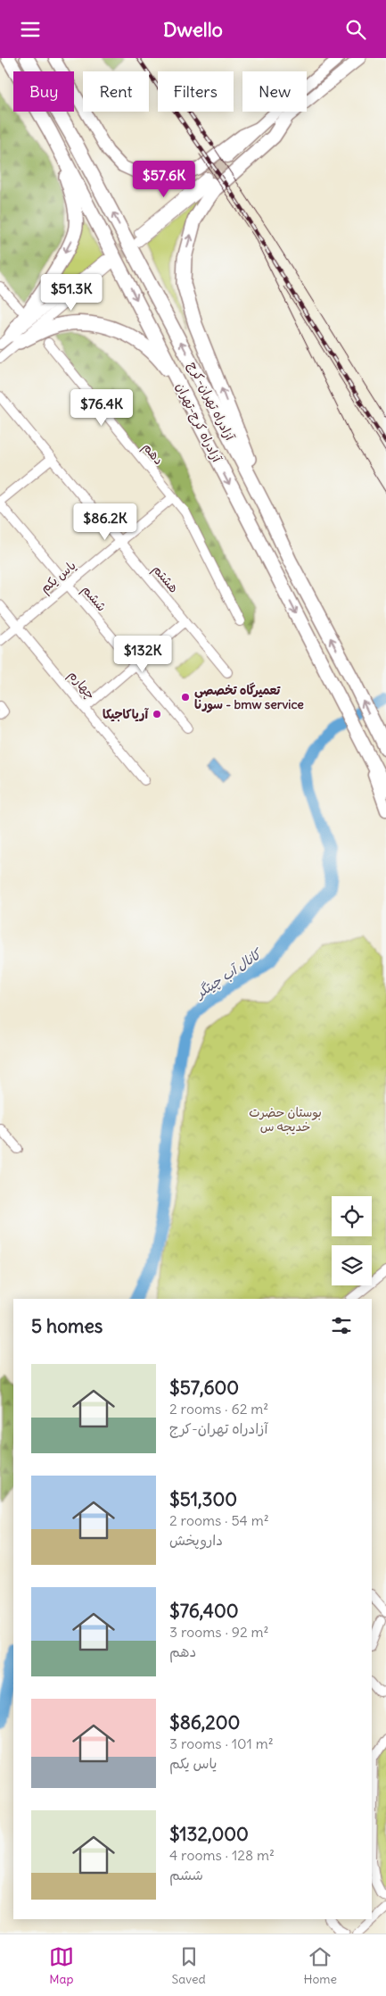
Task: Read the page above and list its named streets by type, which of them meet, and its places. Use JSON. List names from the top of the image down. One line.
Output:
{"streets":{"highway":["آزادراه تهران-کرج","آزادراه کرج-تهران"],"street":["دهم","یاس یکم","هشتم","ششم","چهارم"]},"crossings":[["دهم","یاس یکم"],["یاس یکم","هشتم"],["یاس یکم","ششم"],["یاس یکم","چهارم"]],"one_way":["آزادراه تهران-کرج","آزادراه کرج-تهران"],"water":["کانال آب چیتگر"],"parks":["بوستان حضرت خدیجه س"],"places":["تعمیرگاه تخصصی سورنا - bmw service","آریاکاجیکا"],"page":{"header":"Dwello","chip":["Buy","Rent","Filters","New"],"price":["$57.6K","$51.3K","$76.4K","$86.2K","$132K"],"heading":"5 homes","list":[{"name":"$57,600","note":"2 rooms · 62 m² · آزادراه تهران-کرج"},{"name":"$51,300","note":"2 rooms · 54 m² · داروپخش"},{"name":"$76,400","note":"3 rooms · 92 m² · دهم"},{"name":"$86,200","note":"3 rooms · 101 m² · یاس یکم"},{"name":"$132,000","note":"4 rooms · 128 m² · ششم"}],"tabs":["Map","Saved","Home"]}}
